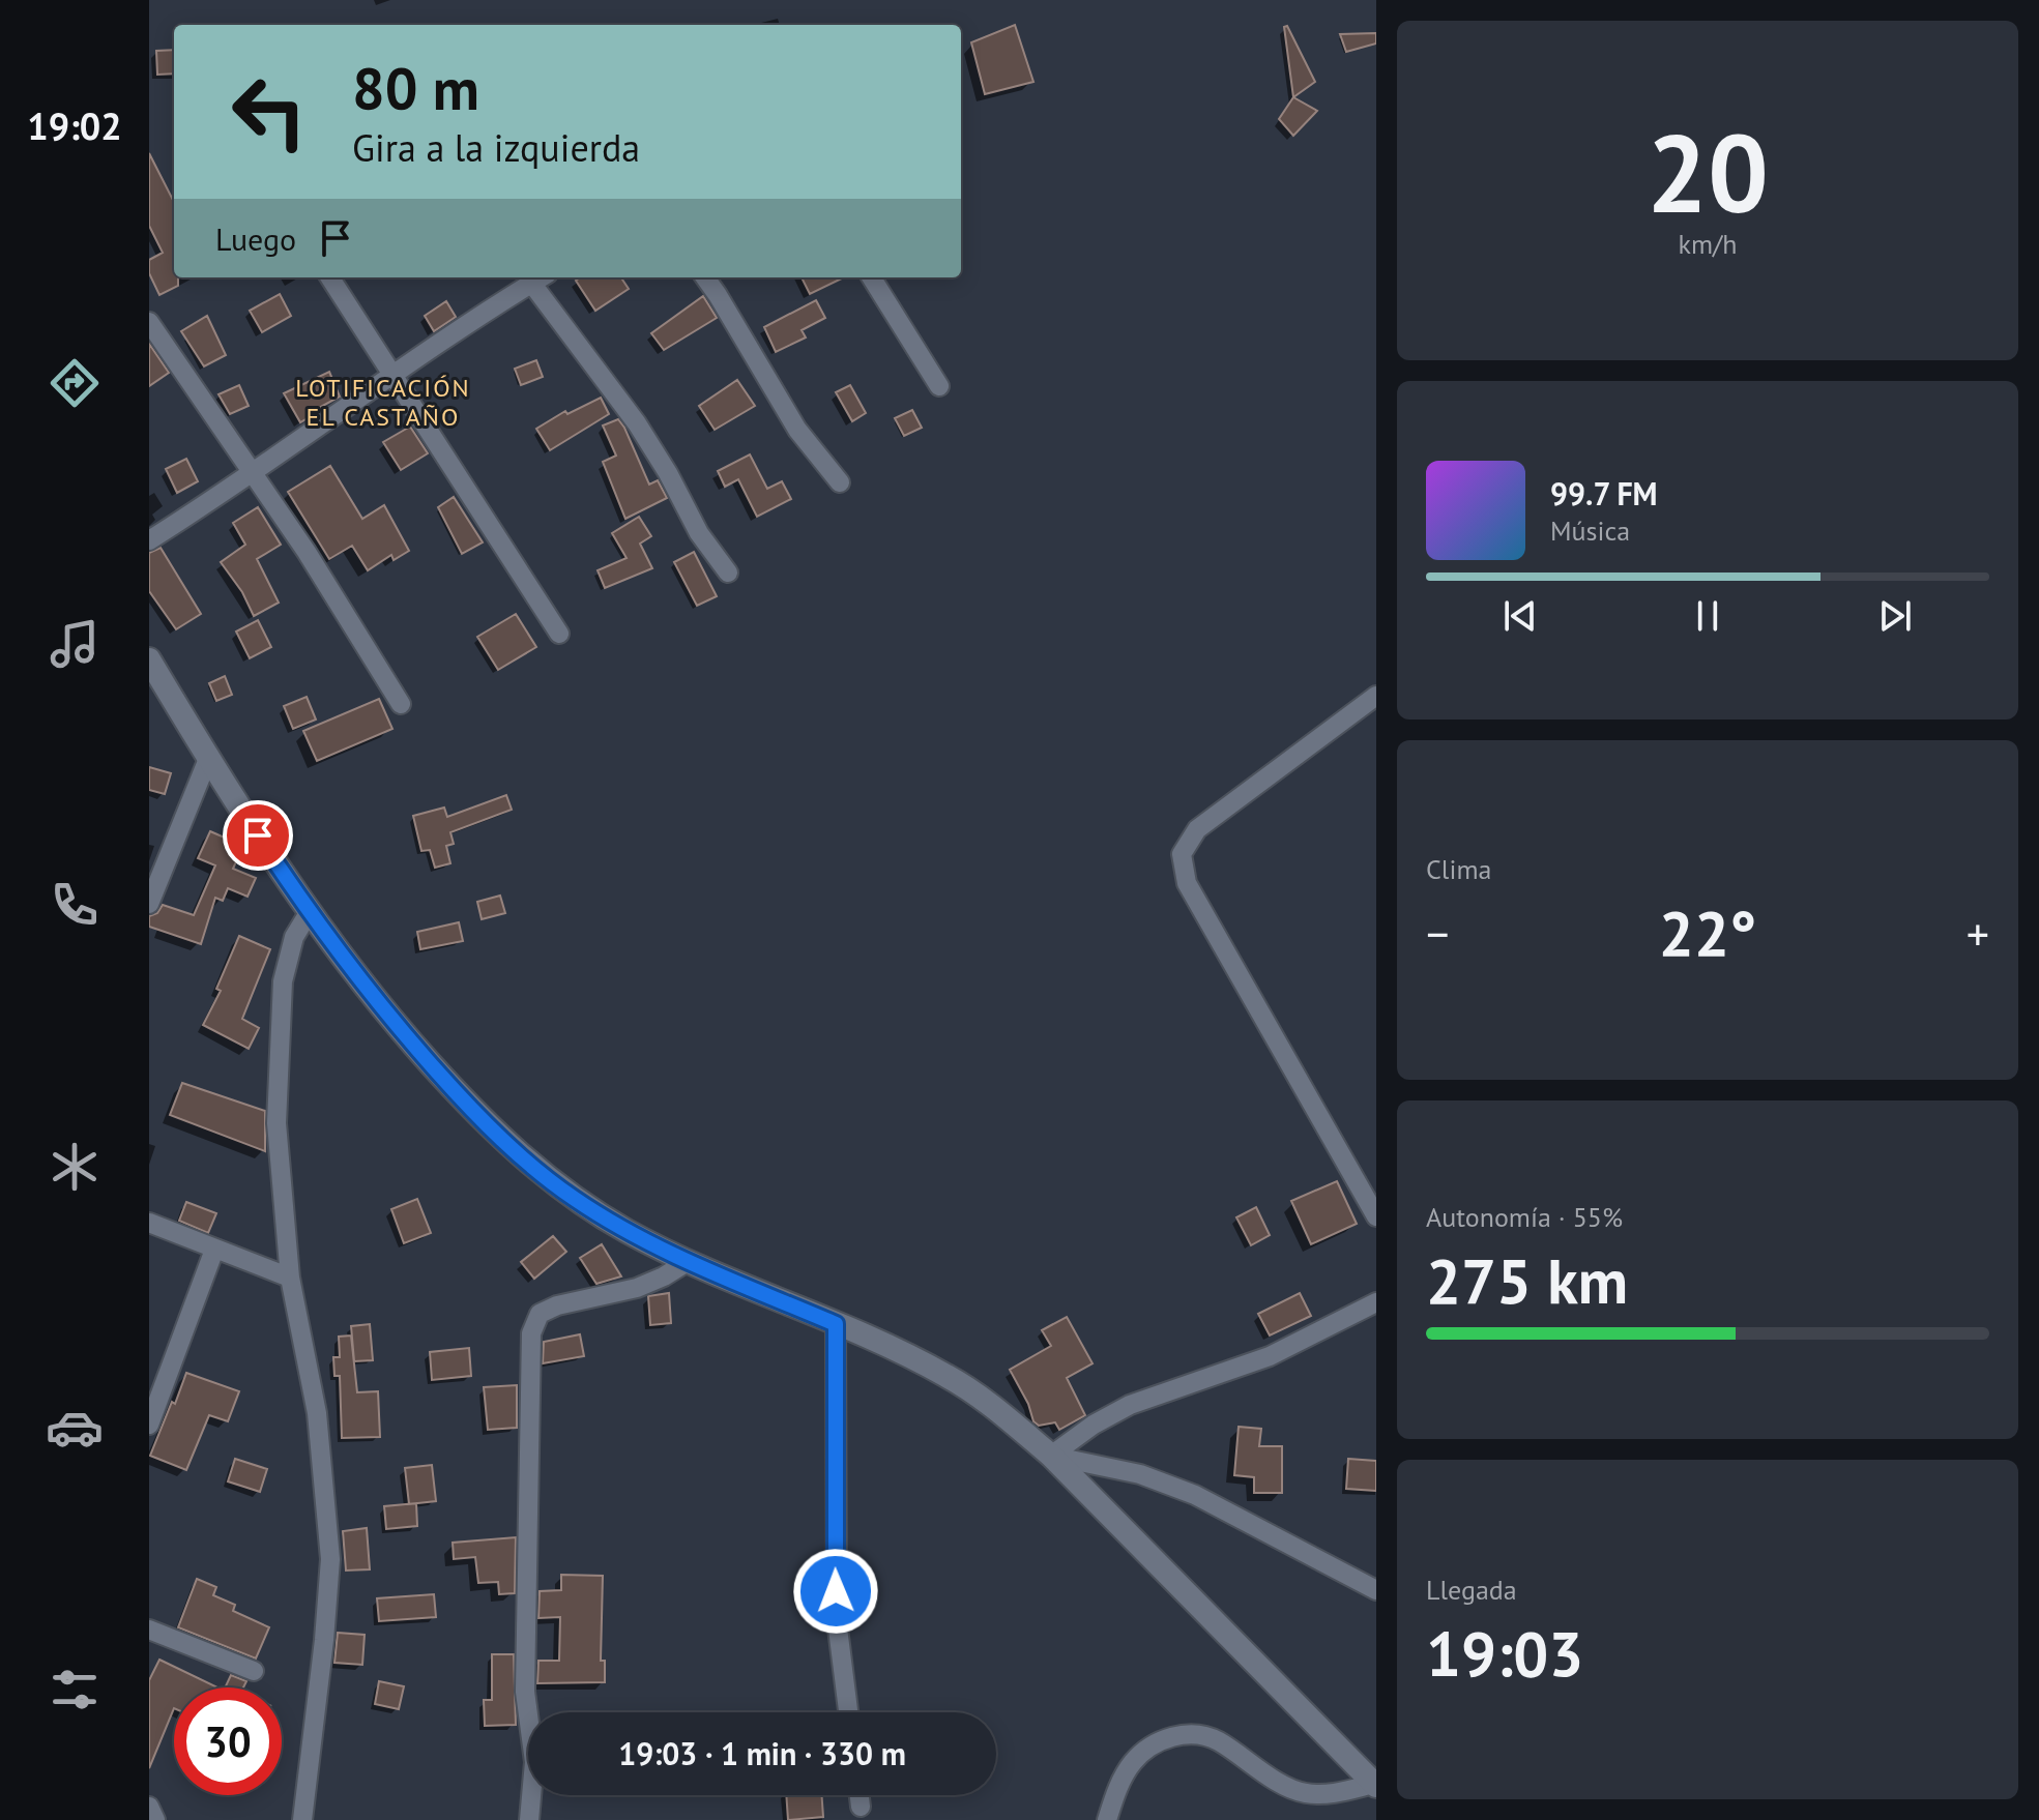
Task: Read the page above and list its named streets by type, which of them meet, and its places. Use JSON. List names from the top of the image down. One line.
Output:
{"districts":["LOTIFICACIÓN EL CASTAÑO"],"page":{"tabs":"19:02","tile":[["20","km/h"],"Clima",["Autonomía · 55%","275 km"],["Llegada","19:03"]],"turn":["80 m","Gira a la izquierda"],"then":"Luego","song":["99.7 FM","Música"],"heat":["−","22°","+"],"limit":"30","trip":"19:03 · 1 min · 330 m"}}
